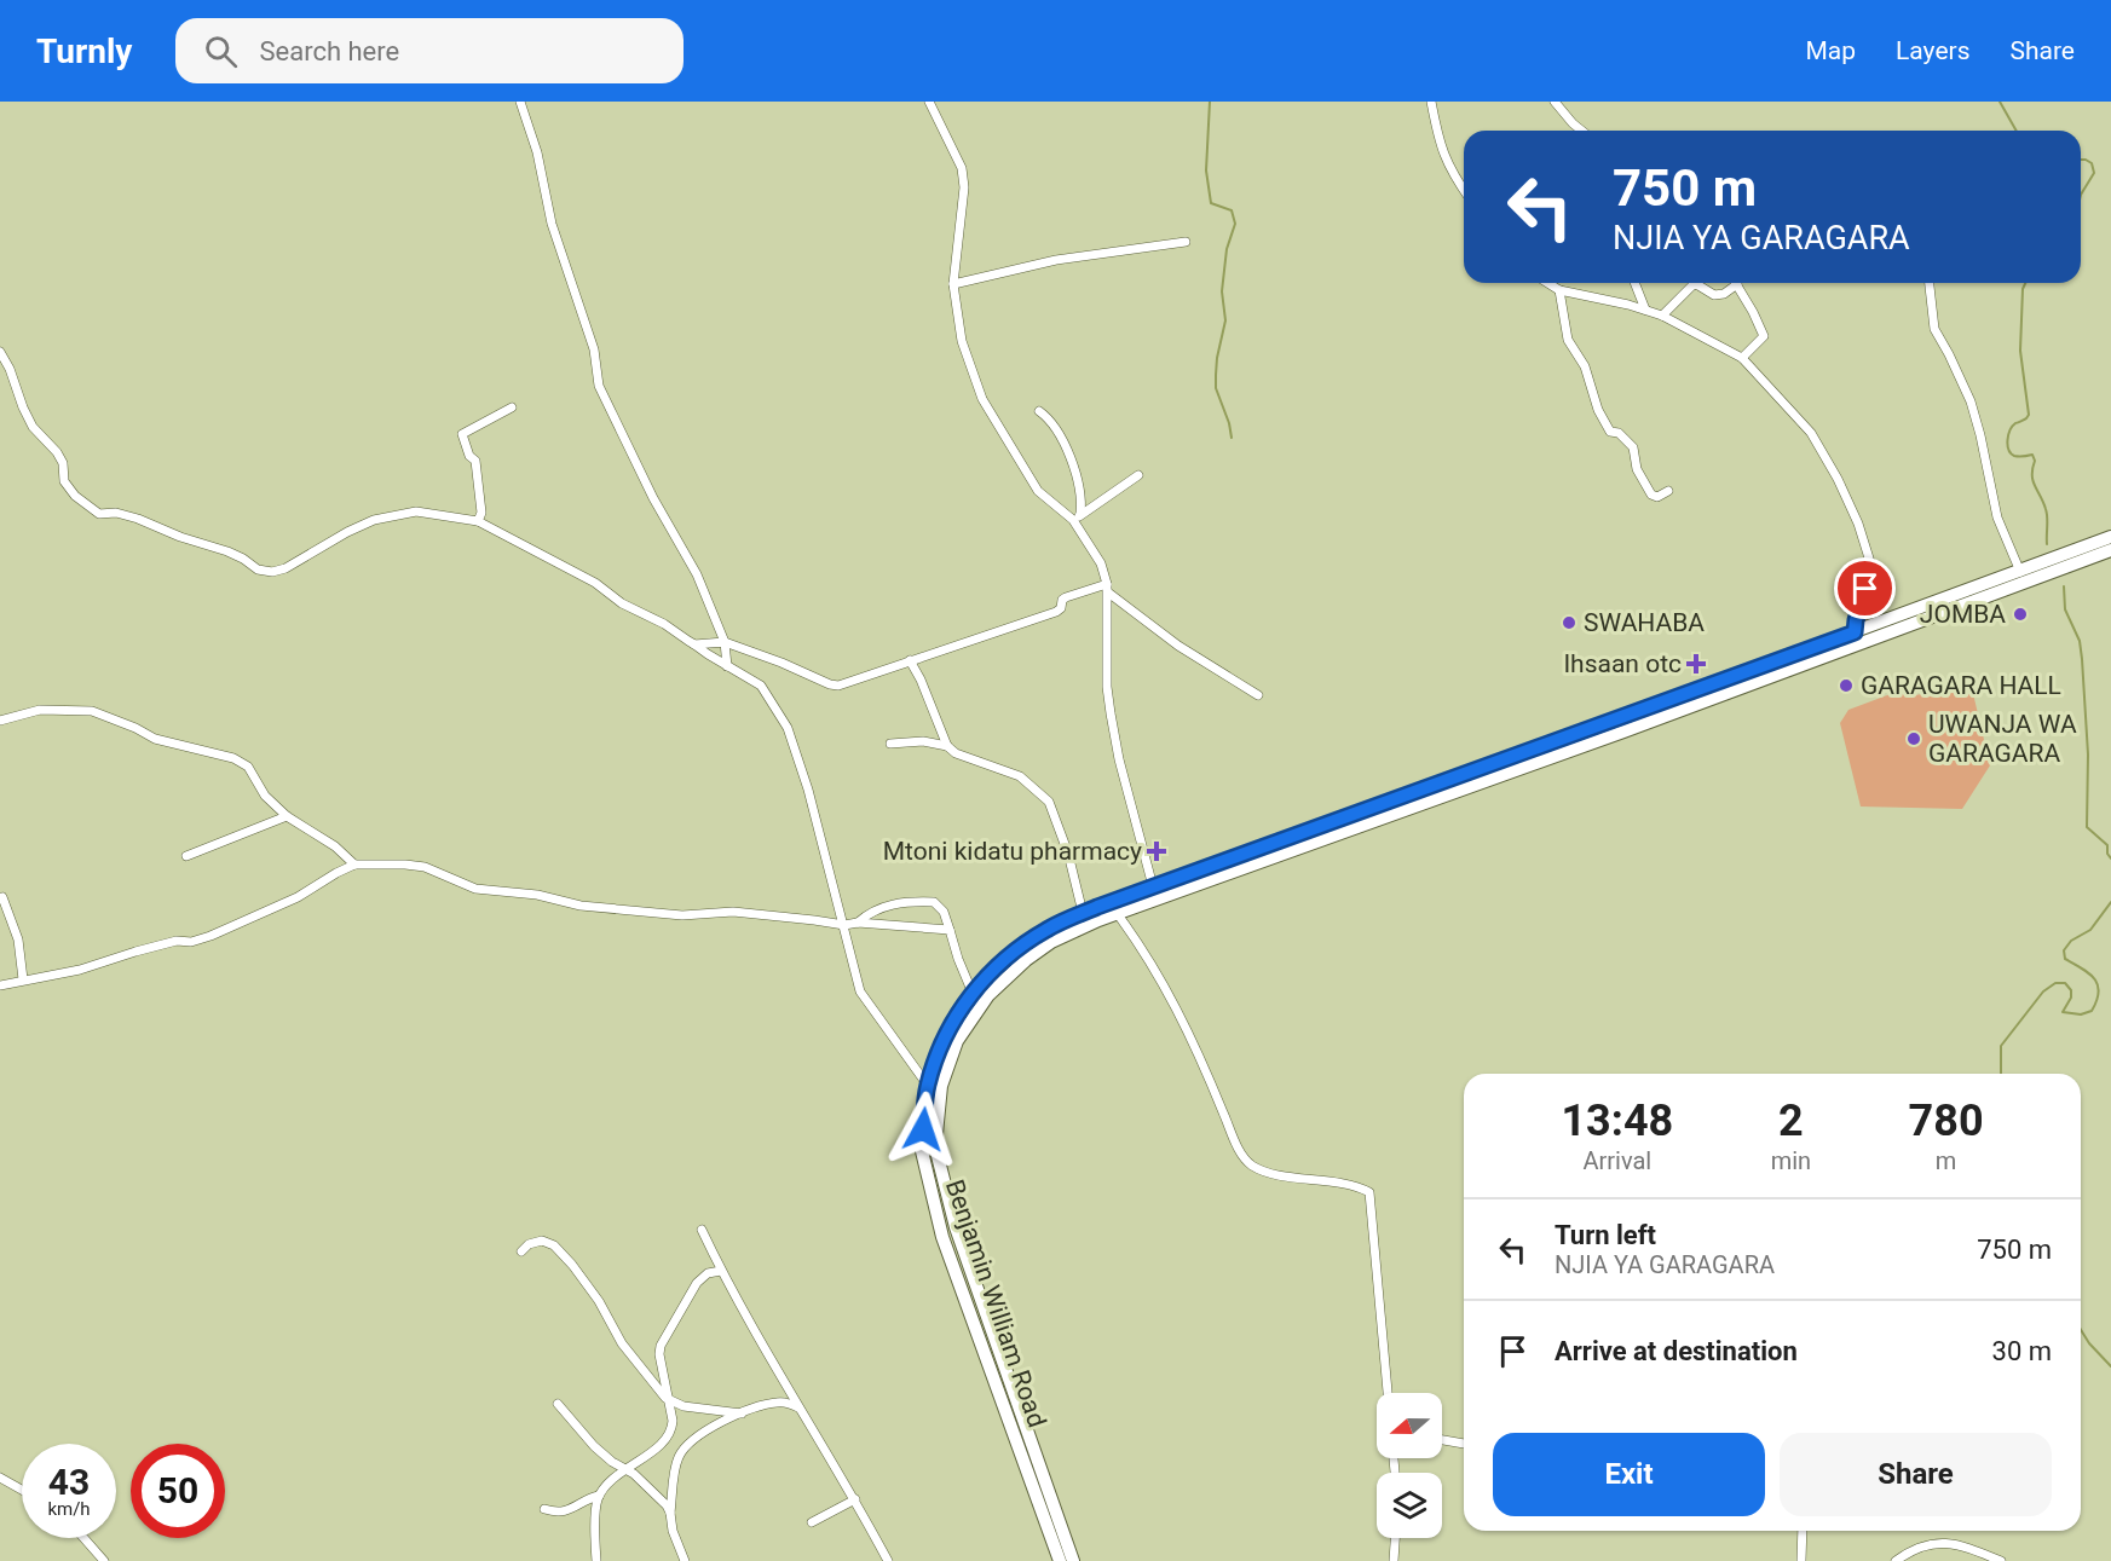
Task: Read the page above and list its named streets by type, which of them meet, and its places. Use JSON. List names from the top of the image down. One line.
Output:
{"streets":{"main road":["Benjamin William Road"]},"places":{"other":["JOMBA","SWAHABA","GARAGARA HALL","UWANJA WA GARAGARA"],"health":["Ihsaan otc","Mtoni kidatu pharmacy"]},"north":"left","page":{"header":"Turnly","search":"Search here","nav":["Map","Layers","Share"],"turn":["750 m","NJIA YA GARAGARA"],"eta":["13:48","Arrival","2","min","780","m"],"list":[{"name":"Turn left","note":"NJIA YA GARAGARA","value":"750 m"},{"name":"Arrive at destination","value":"30 m"}],"buttons":["Exit","Share"],"speed":"43 km/h","limit":"50"}}
